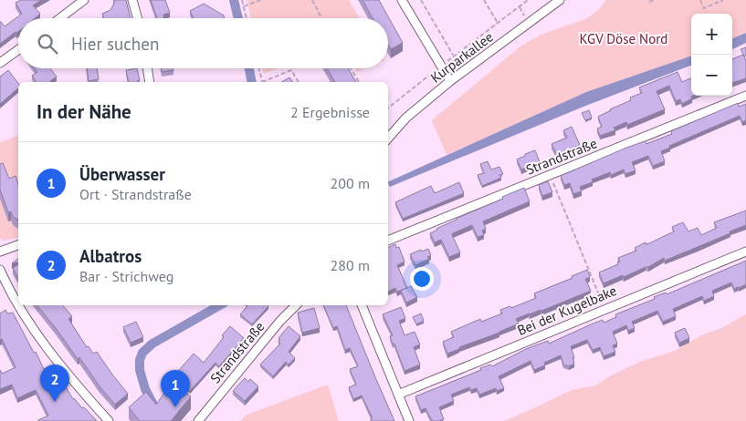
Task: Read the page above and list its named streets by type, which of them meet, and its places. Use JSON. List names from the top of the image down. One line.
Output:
{"streets":{"street":["Kurparkallee","Strandstraße","Bei der Kugelbake"]},"parks":["KGV Döse Nord"],"page":{"map_buttons":["+","−"],"search":"Hier suchen","heading":["In der Nähe","2 Ergebnisse"],"list":[{"mark":"1","name":"Überwasser","note":"Ort · Strandstraße","value":"200 m"},{"mark":"2","name":"Albatros","note":"Bar · Strichweg","value":"280 m"}],"pins":["2","1"]}}
